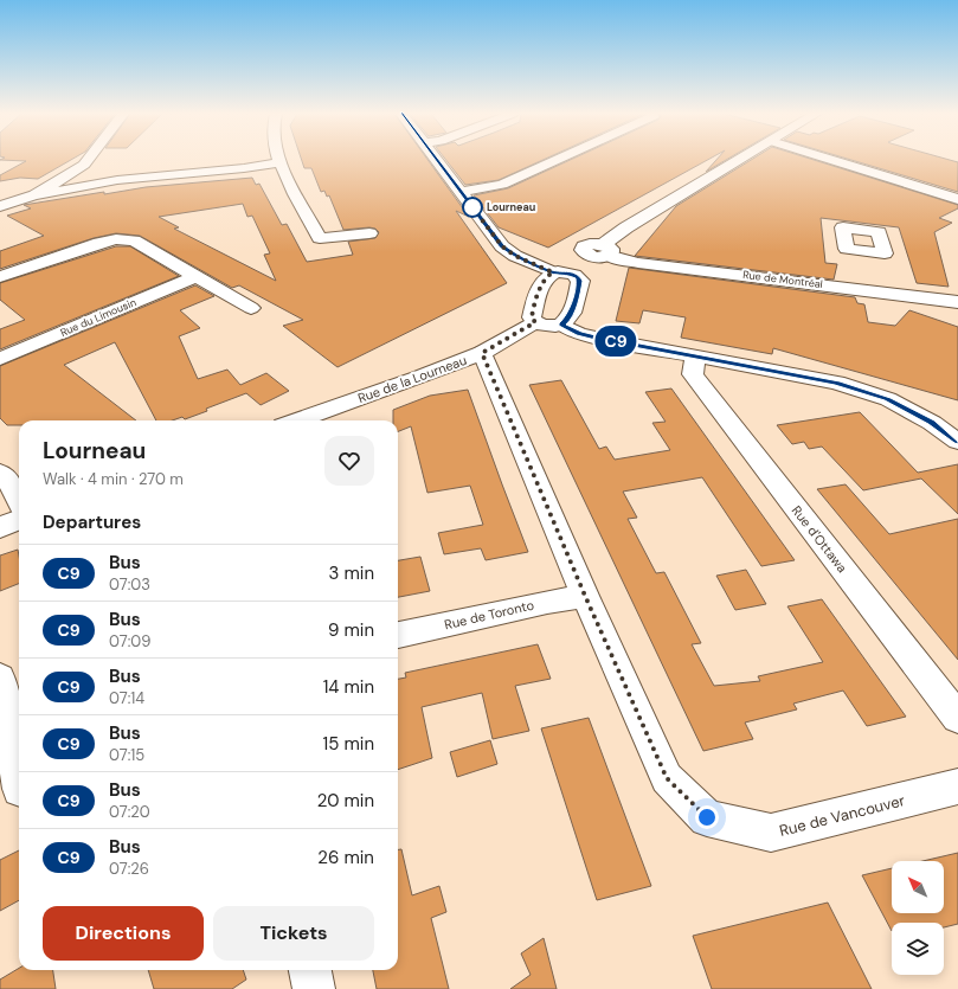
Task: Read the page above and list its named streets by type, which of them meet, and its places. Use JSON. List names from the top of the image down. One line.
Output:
{"streets":{"street":["Rue de Montréal","Rue du Limousin","Rue de la Lourneau","Rue d'Ottawa","Rue de Toronto","Rue de Vancouver"]},"crossings":[["Rue de la Lourneau","Rue de Vancouver"],["Rue de Toronto","Rue de Vancouver"]],"places":["Lourneau"],"lines":["bus line C9"],"north":"top left","page":{"on_map":"C9","heading":[["Lourneau","Walk · 4 min · 270 m"],"Departures"],"list":[{"mark":"C9","name":"Bus","note":"07:03","value":"3 min"},{"mark":"C9","name":"Bus","note":"07:09","value":"9 min"},{"mark":"C9","name":"Bus","note":"07:14","value":"14 min"},{"mark":"C9","name":"Bus","note":"07:15","value":"15 min"},{"mark":"C9","name":"Bus","note":"07:20","value":"20 min"},{"mark":"C9","name":"Bus","note":"07:26","value":"26 min"}],"buttons":["Directions","Tickets"]}}
